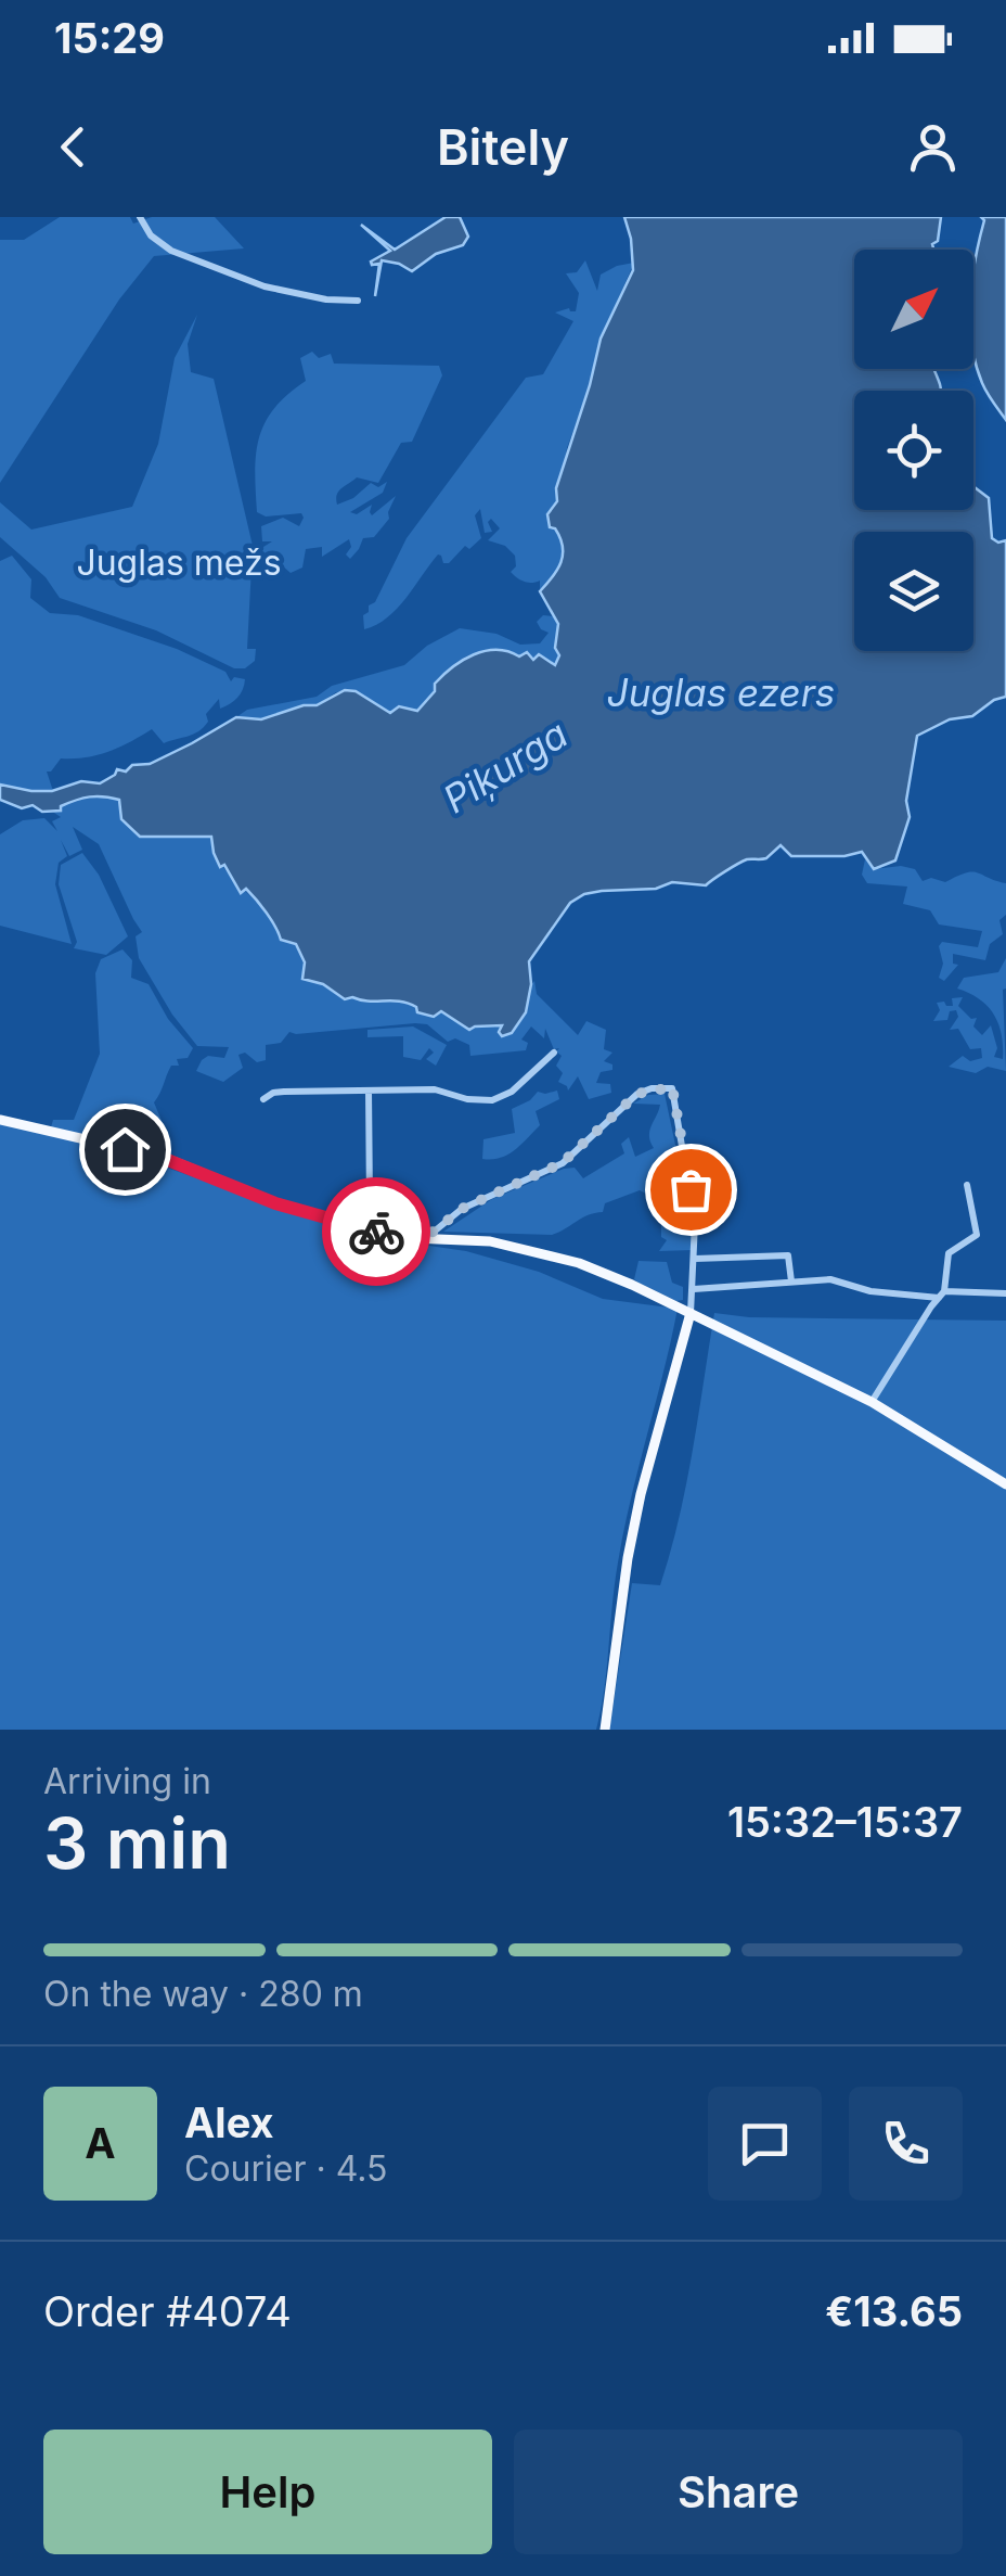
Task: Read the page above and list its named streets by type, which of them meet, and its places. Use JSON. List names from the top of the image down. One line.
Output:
{"water":["Juglas ezers","Piķurga"],"parks":["Juglas mežs"],"north":"top right","page":{"status":"15:29","header":"Bitely","heading":["3 min","Arriving in","15:32–15:37"],"panel":["Alex","Courier · 4.5","Order #4074","€13.65"],"bar":"On the way · 280 m","round":"A","buttons":["Help","Share"]}}
